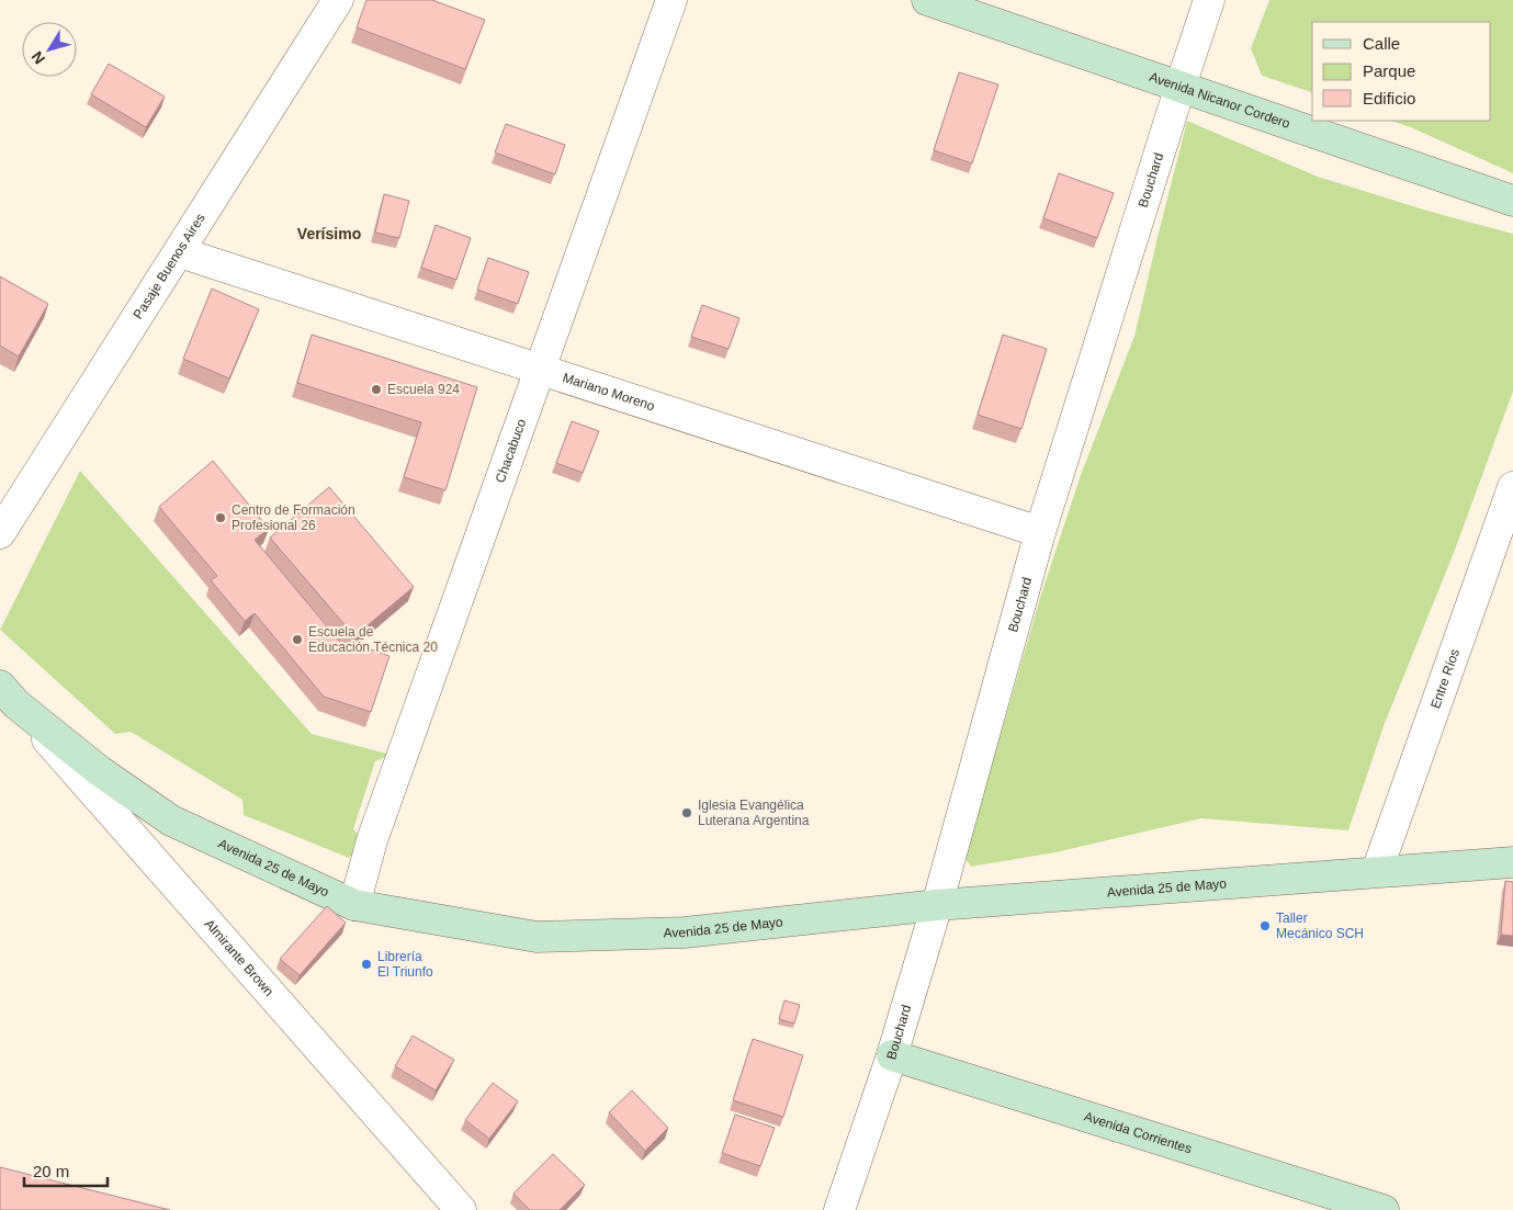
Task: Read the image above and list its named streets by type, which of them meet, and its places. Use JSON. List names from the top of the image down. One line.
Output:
{"streets":{"main road":["Avenida Nicanor Cordero","Avenida 25 de Mayo","Avenida Corrientes"],"street":["Bouchard","Pasaje Buenos Aires","Mariano Moreno","Chacabuco","Entre Ríos","Almirante Brown"]},"crossings":[["Avenida Nicanor Cordero","Bouchard"],["Bouchard","Mariano Moreno"],["Bouchard","Avenida 25 de Mayo"],["Bouchard","Avenida Corrientes"],["Pasaje Buenos Aires","Mariano Moreno"],["Mariano Moreno","Chacabuco"],["Chacabuco","Avenida 25 de Mayo"],["Entre Ríos","Avenida 25 de Mayo"],["Avenida 25 de Mayo","Almirante Brown"]],"districts":["Verísimo"],"places":["Escuela 924","Centro de Formación Profesional 26","Escuela de Educación Técnica 20","Iglesia Evangélica Luterana Argentina","Taller Mecánico SCH","Librería El Triunfo"],"legend":["Calle","Parque","Edificio"],"scale_bar":"20 m","north":"bottom left"}
